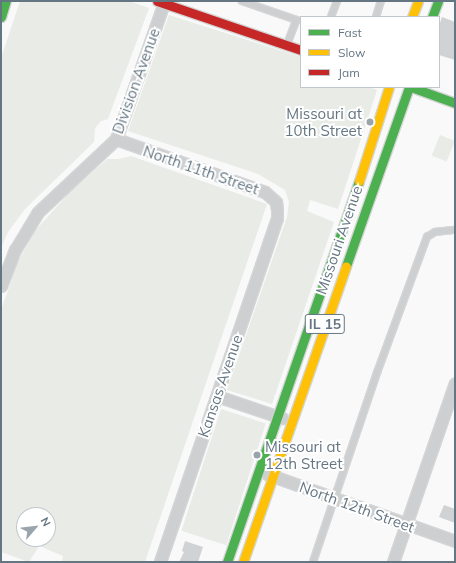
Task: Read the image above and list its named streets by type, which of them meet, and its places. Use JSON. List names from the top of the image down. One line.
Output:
{"streets":{"main road":["Missouri Avenue","IL 15"],"street":["Division Avenue","North 11th Street","Kansas Avenue","North 12th Street"]},"crossings":[["Division Avenue","North 11th Street"],["North 11th Street","Kansas Avenue"],["Missouri Avenue","North 12th Street"]],"places":["Missouri at 10th Street","Missouri at 12th Street"],"legend":["Fast","Slow","Jam"],"north":"top right"}
